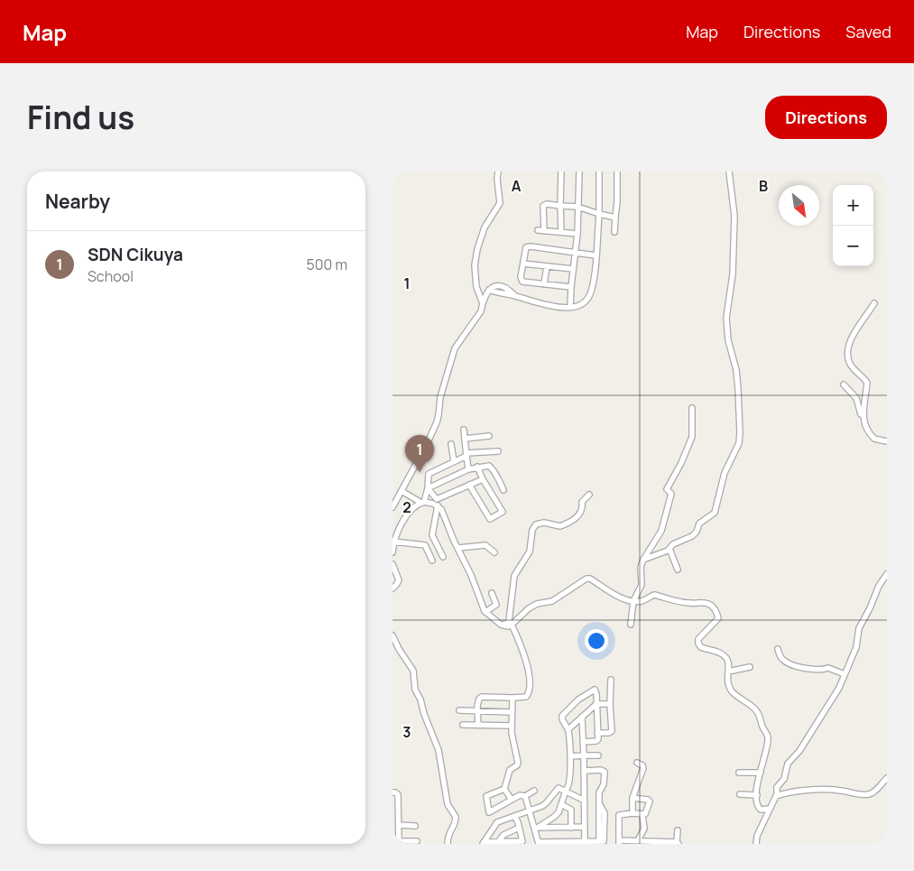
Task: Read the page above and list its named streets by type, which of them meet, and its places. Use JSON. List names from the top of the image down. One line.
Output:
{"north":"bottom right","page":{"header":"Map","nav":["Map","Directions","Saved"],"title":"Find us","buttons":"Directions","heading":"Nearby","map_buttons":["+","−"],"list":[{"mark":"1","name":"SDN Cikuya","note":"School","value":"500 m"}],"pins":"1"},"grid":{"columns":["A","B"],"rows":["1","2","3"]}}
